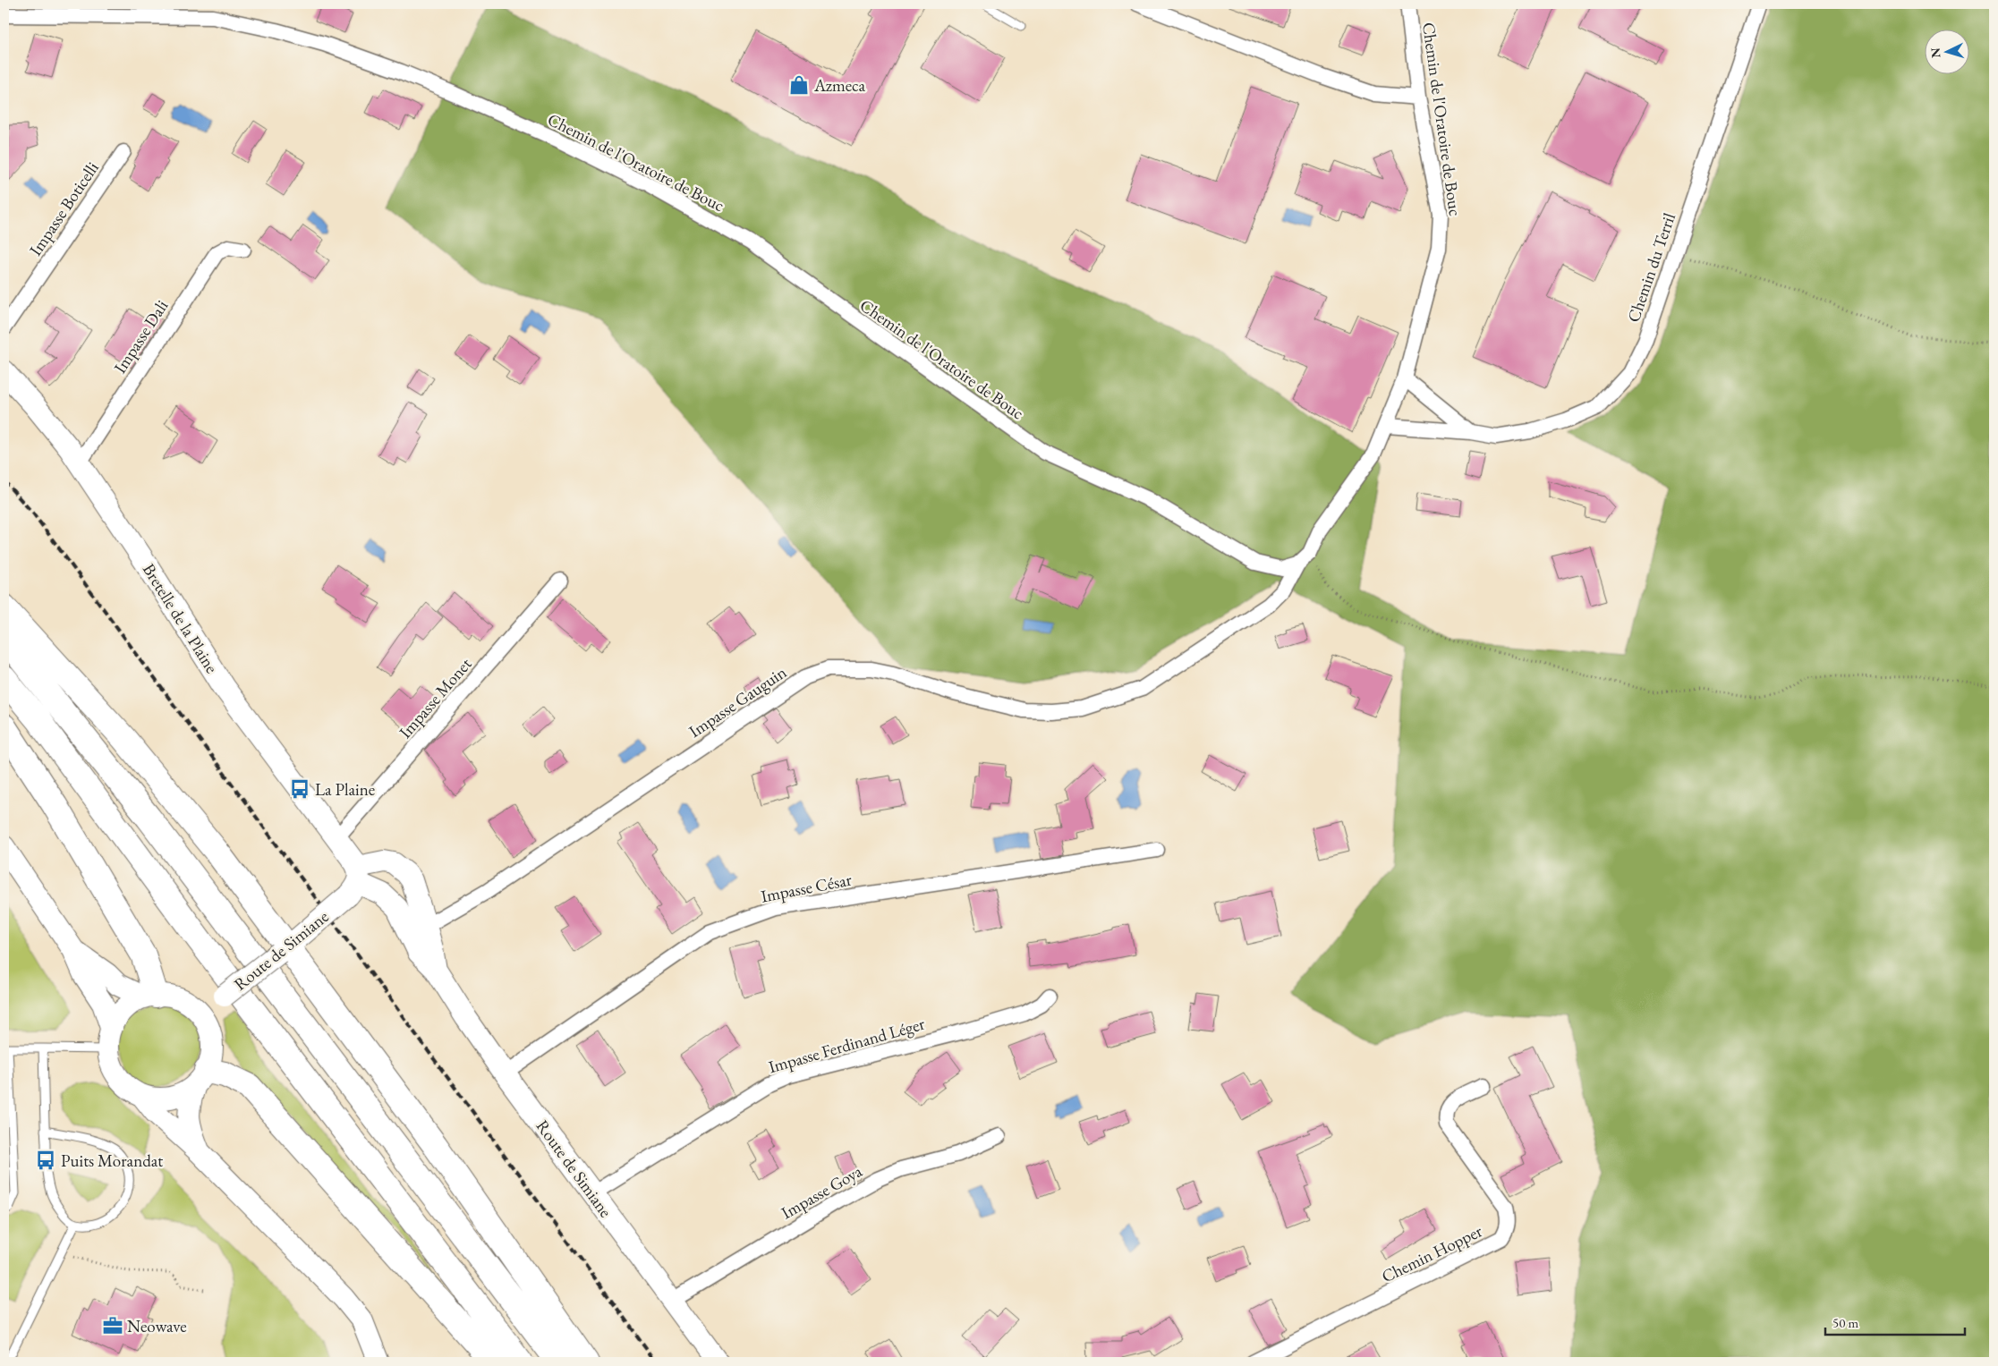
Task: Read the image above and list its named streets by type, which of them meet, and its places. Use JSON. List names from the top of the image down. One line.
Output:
{"streets":{"main road":["Bretelle de la Plaine","Route de Simiane"],"street":["Chemin de l'Oratoire de Bouc","Impasse Boticelli","Chemin du Terril","Impasse Dali","Impasse Monet","Impasse Gauguin","Impasse César","Impasse Ferdinand Léger","Impasse Goya","Chemin Hopper"]},"crossings":[["Chemin de l'Oratoire de Bouc","Chemin du Terril"],["Chemin de l'Oratoire de Bouc","Impasse Gauguin"],["Impasse Dali","Bretelle de la Plaine"],["Bretelle de la Plaine","Impasse Monet"],["Bretelle de la Plaine","Route de Simiane"],["Impasse Gauguin","Route de Simiane"],["Impasse César","Route de Simiane"],["Route de Simiane","Impasse Ferdinand Léger"],["Route de Simiane","Impasse Goya"]],"places":{"shop":["Azmeca"],"bus stop":["La Plaine","Puits Morandat"],"office":["Neowave"]},"scale_bar":"50 m","north":"left"}
